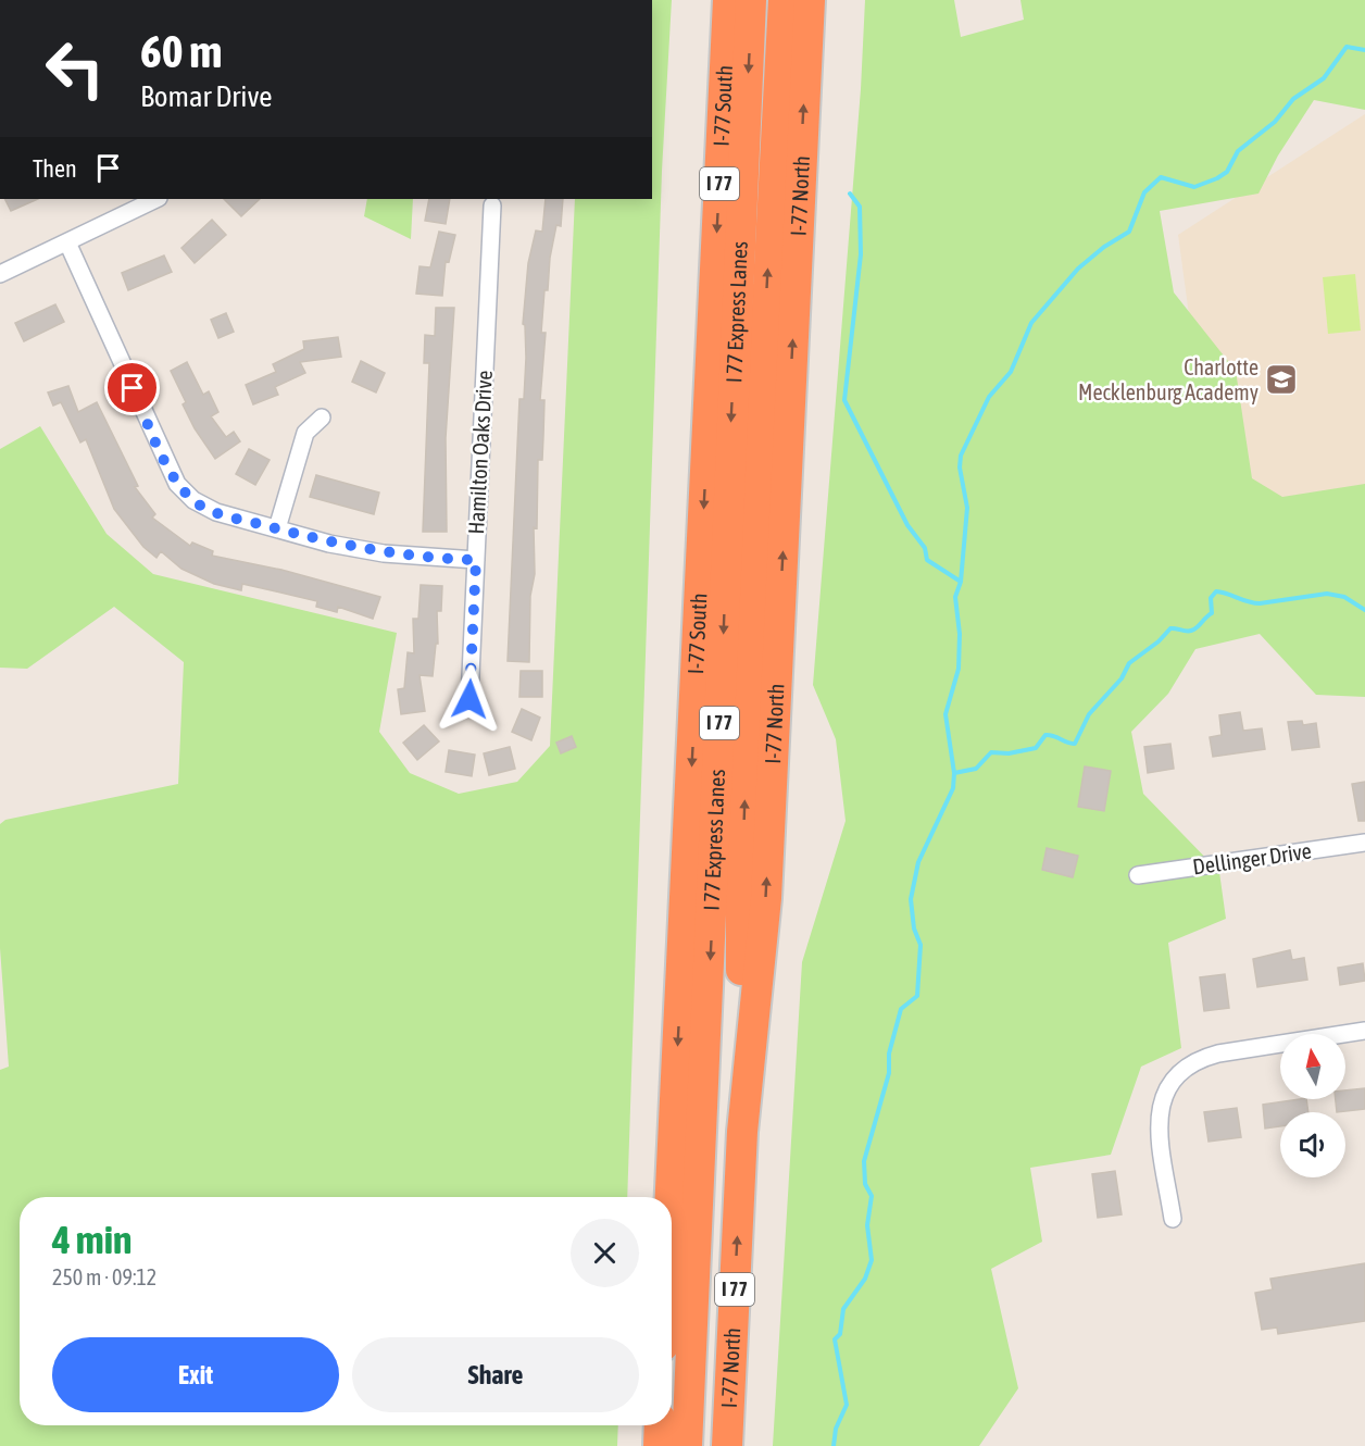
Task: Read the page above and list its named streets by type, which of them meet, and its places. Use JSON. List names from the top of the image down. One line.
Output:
{"streets":{"highway":["I-77 South","I 77","I-77 North","I 77 Express Lanes"],"street":["Hamilton Oaks Drive","Dellinger Drive"]},"crossings":[["I-77 North","I 77 Express Lanes"]],"one_way":["I-77 South","I-77 North"],"places":{"school or university":["Charlotte Mecklenburg Academy"]},"north":"top","page":{"turn":["60 m","Bomar Drive"],"then":"Then","heading":["4 min","250 m · 09:12"],"buttons":["Exit","Share"]}}
